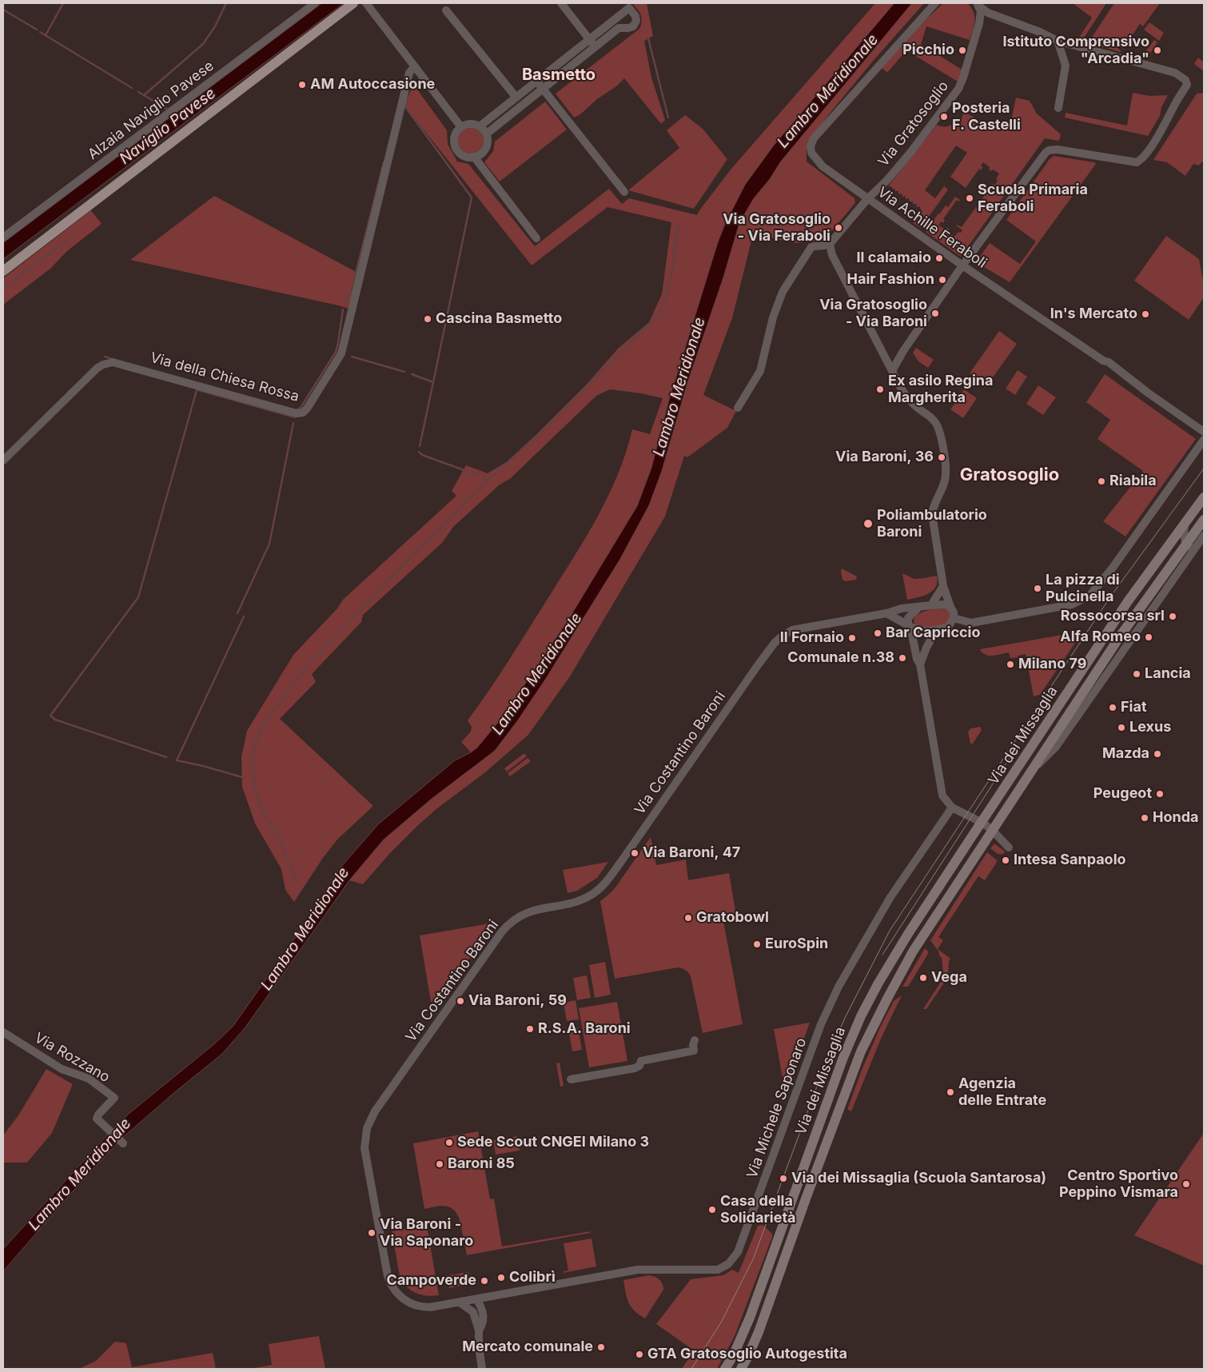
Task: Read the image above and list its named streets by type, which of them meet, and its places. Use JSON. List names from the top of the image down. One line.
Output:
{"streets":{"main road":["Via dei Missaglia"],"street":["Alzaia Naviglio Pavese","Via Gratosoglio","Via Achille Feraboli","Via della Chiesa Rossa","Via Costantino Baroni","Via Rozzano","Via Michele Saponaro"]},"crossings":[["Via Gratosoglio","Via Achille Feraboli"],["Via Costantino Baroni","Via Michele Saponaro"]],"districts":["Basmetto","Gratosoglio"],"water":["Lambro Meridionale","Naviglio Pavese"],"places":["Picchio","Istituto Comprensivo \"Arcadia\"","AM Autoccasione","Posteria F. Castelli","Scuola Primaria Feraboli","Via Gratosoglio - Via Feraboli","Il calamaio","Hair Fashion","Via Gratosoglio - Via Baroni","In's Mercato","Cascina Basmetto","Ex asilo Regina Margherita","Via Baroni, 36","Riabila","Poliambulatorio Baroni","La pizza di Pulcinella","Rossocorsa srl","Bar Capriccio","Alfa Romeo","Il Fornaio","Comunale n.38","Milano 79","Lancia","Fiat","Lexus","Mazda","Peugeot","Honda","Via Baroni, 47","Intesa Sanpaolo","Gratobowl","EuroSpin","Vega","Via Baroni, 59","R.S.A. Baroni","Agenzia delle Entrate","Sede Scout CNGEI Milano 3","Baroni 85","Via dei Missaglia (Scuola Santarosa)","Centro Sportivo Peppino Vismara","Casa della Solidarietà","Via Baroni - Via Saponaro","Colibrì","Campoverde","Mercato comunale","GTA Gratosoglio Autogestita"]}
